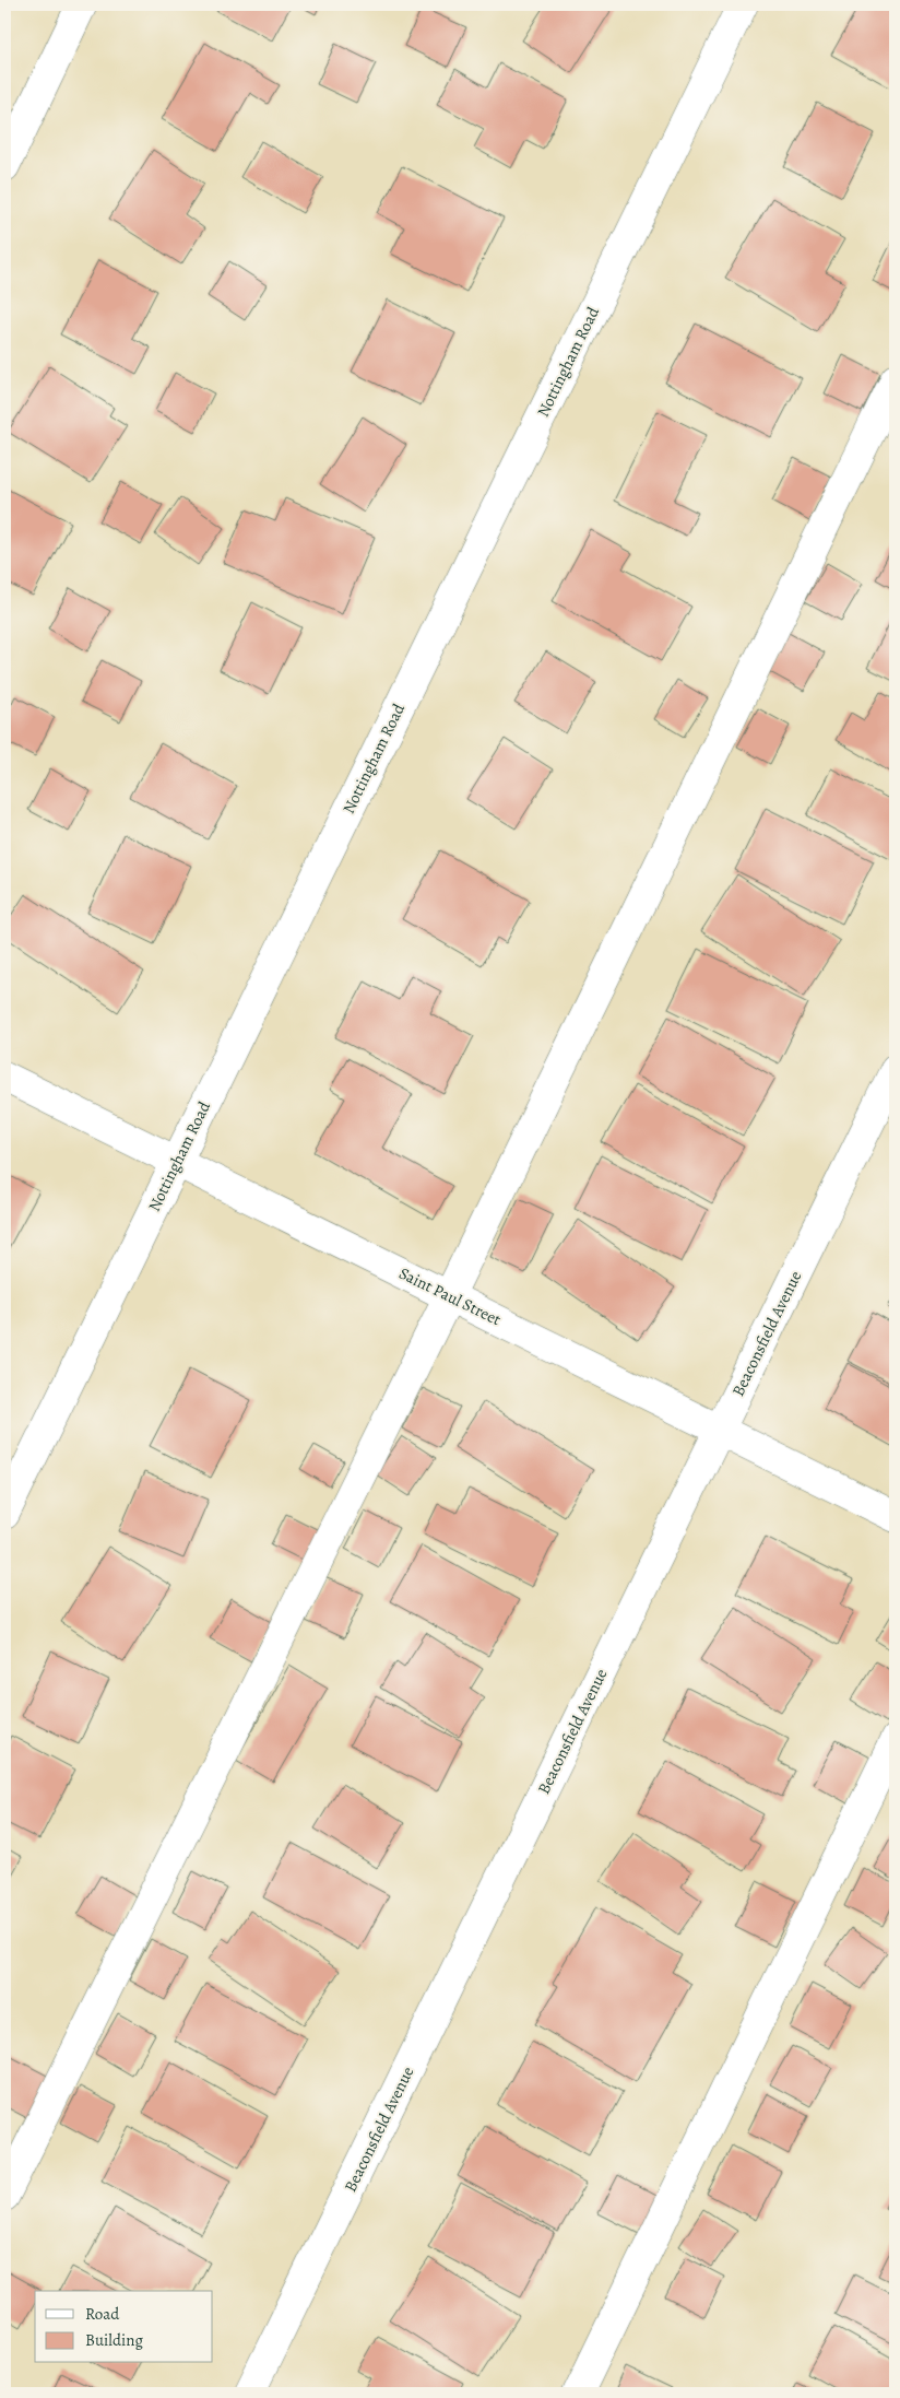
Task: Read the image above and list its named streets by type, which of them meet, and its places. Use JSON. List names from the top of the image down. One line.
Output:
{"streets":{"street":["Nottingham Road","Saint Paul Street","Beaconsfield Avenue"]},"crossings":[["Nottingham Road","Saint Paul Street"],["Saint Paul Street","Beaconsfield Avenue"]],"legend":["Road","Building"]}
